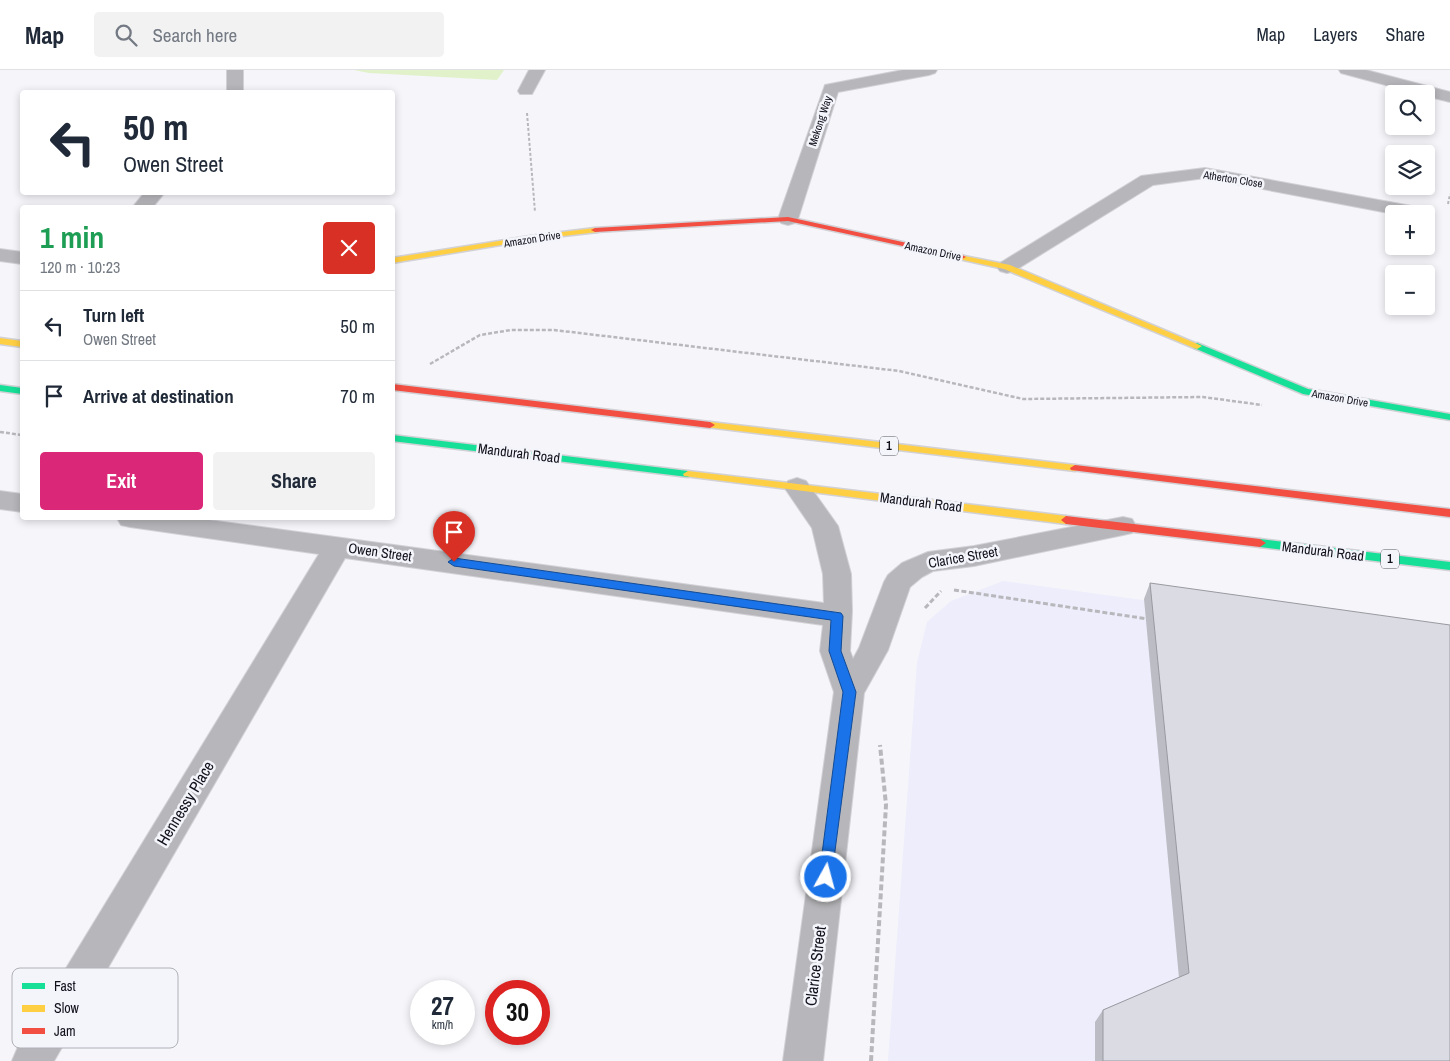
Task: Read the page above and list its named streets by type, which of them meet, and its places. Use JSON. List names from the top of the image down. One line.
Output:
{"streets":{"main road":["Amazon Drive","1","Mandurah Road"],"street":["Mekong Way","Atherton Close","Owen Street","Clarice Street","Hennessy Place"]},"crossings":[["Mekong Way","Amazon Drive"],["Atherton Close","Amazon Drive"],["Mandurah Road","Clarice Street"],["Owen Street","Clarice Street"],["Owen Street","Hennessy Place"]],"legend":["Fast","Slow","Jam"],"page":{"header":"Map","search":"Search here","nav":["Map","Layers","Share"],"map_buttons":["+","−"],"turn":["50 m","Owen Street"],"heading":["1 min","120 m · 10:23"],"list":[{"name":"Turn left","note":"Owen Street","value":"50 m"},{"name":"Arrive at destination","value":"70 m"}],"buttons":["Exit","Share"],"speed":"27 km/h","limit":"30"}}
